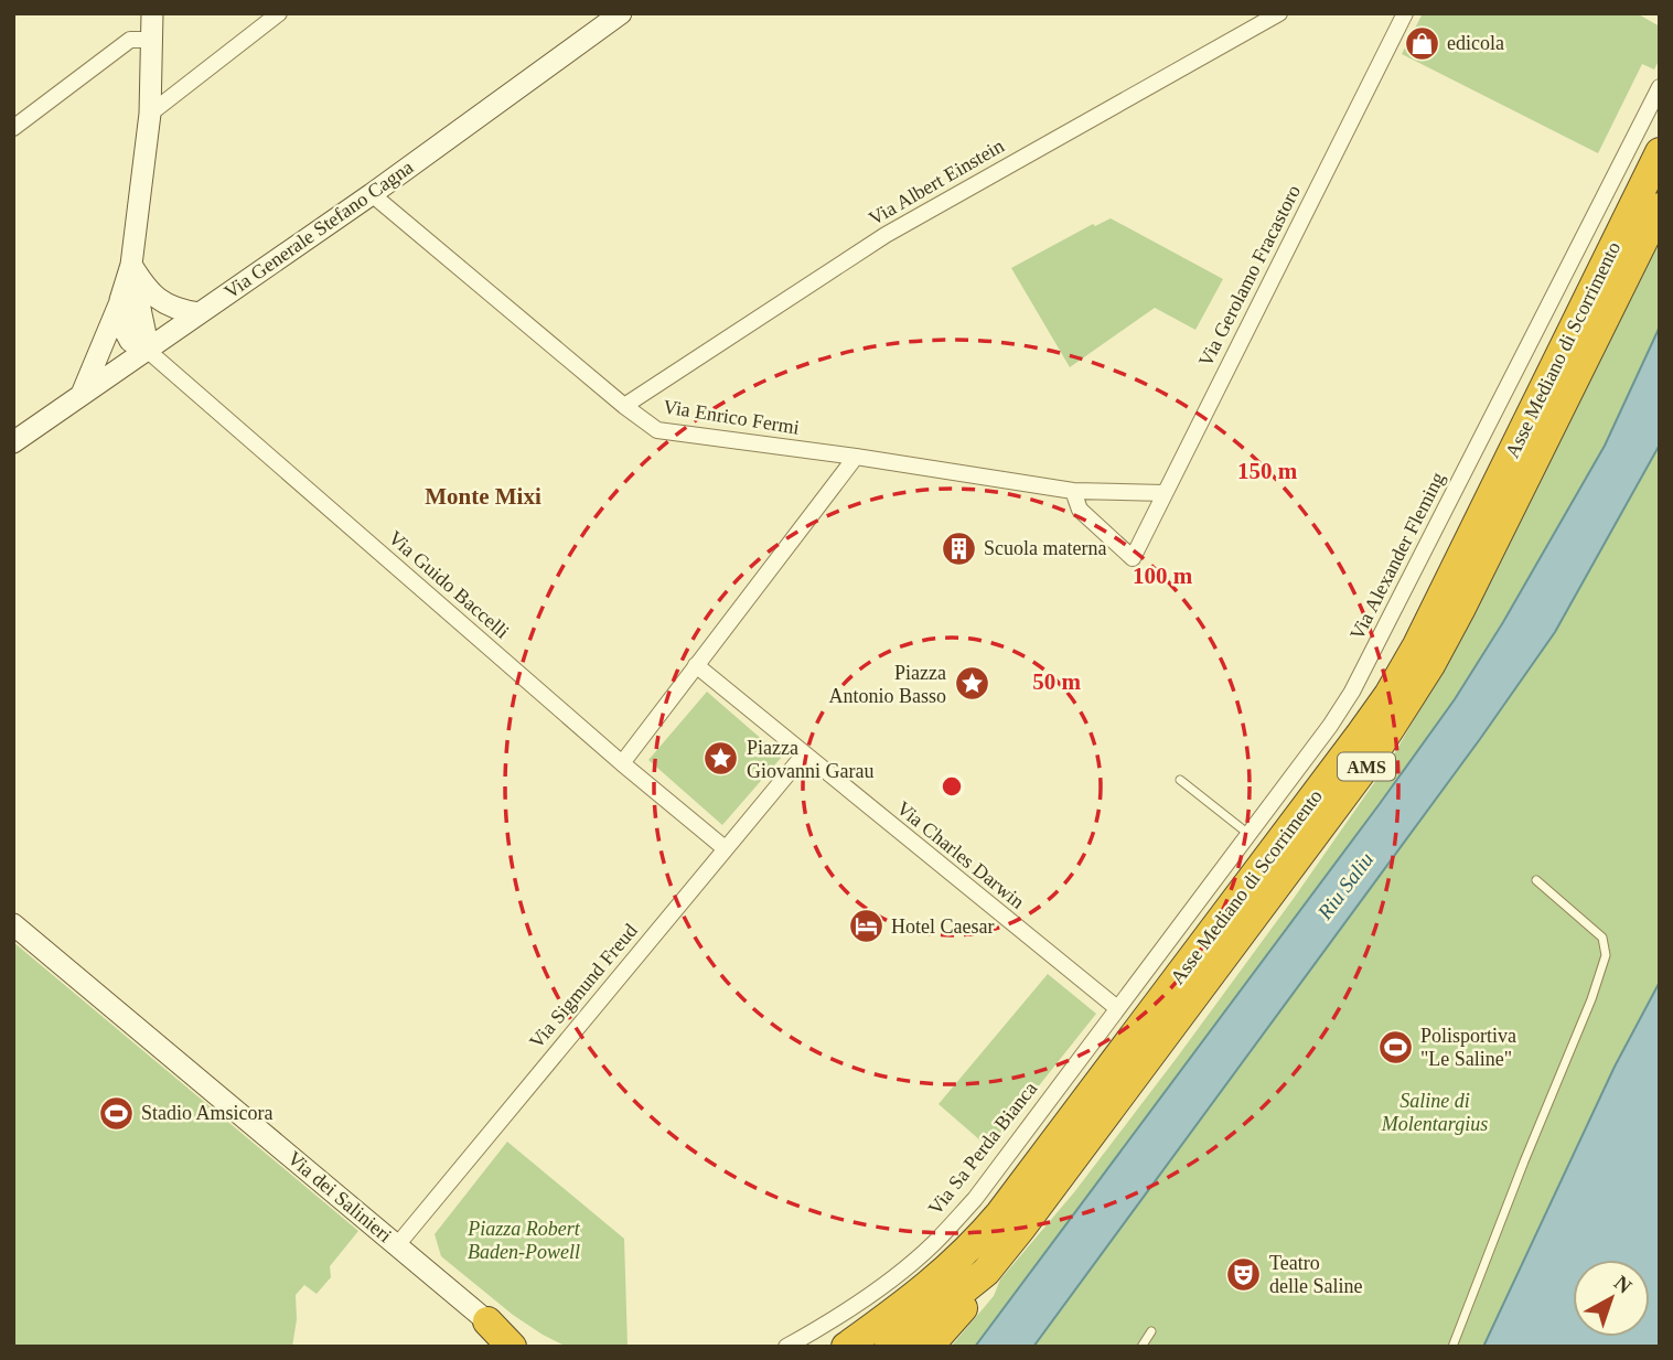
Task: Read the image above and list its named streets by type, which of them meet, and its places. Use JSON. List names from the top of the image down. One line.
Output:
{"streets":{"highway":["Asse Mediano di Scorrimento","AMS"],"street":["Via Albert Einstein","Via Generale Stefano Cagna","Via Gerolamo Fracastoro","Via Enrico Fermi","Via Alexander Fleming","Via Guido Baccelli","Via Charles Darwin","Via Sigmund Freud","Via Sa Perda Bianca","Via dei Salinieri"]},"crossings":[["Via Albert Einstein","Via Enrico Fermi"],["Via Generale Stefano Cagna","Via Enrico Fermi"],["Via Generale Stefano Cagna","Via Guido Baccelli"],["Via Gerolamo Fracastoro","Via Enrico Fermi"],["Via Alexander Fleming","Via Charles Darwin"],["Via Alexander Fleming","Via Sa Perda Bianca"],["Via Guido Baccelli","Via Sigmund Freud"],["Via Charles Darwin","Via Sigmund Freud"],["Via Charles Darwin","Via Sa Perda Bianca"],["Via Sigmund Freud","Via dei Salinieri"]],"districts":["Monte Mixi"],"water":["Riu Saliu"],"parks":["Saline di Molentargius","Piazza Robert Baden-Powell"],"places":{"shop":["edicola"],"building":["Scuola materna"],"place":["Piazza Antonio Basso","Piazza Giovanni Garau"],"hotel":["Hotel Caesar"],"sports":["Polisportiva \"Le Saline\"","Stadio Amsicora"],"theatre":["Teatro delle Saline"]},"north":"top right","rings":["150 m","100 m","50 m"]}
